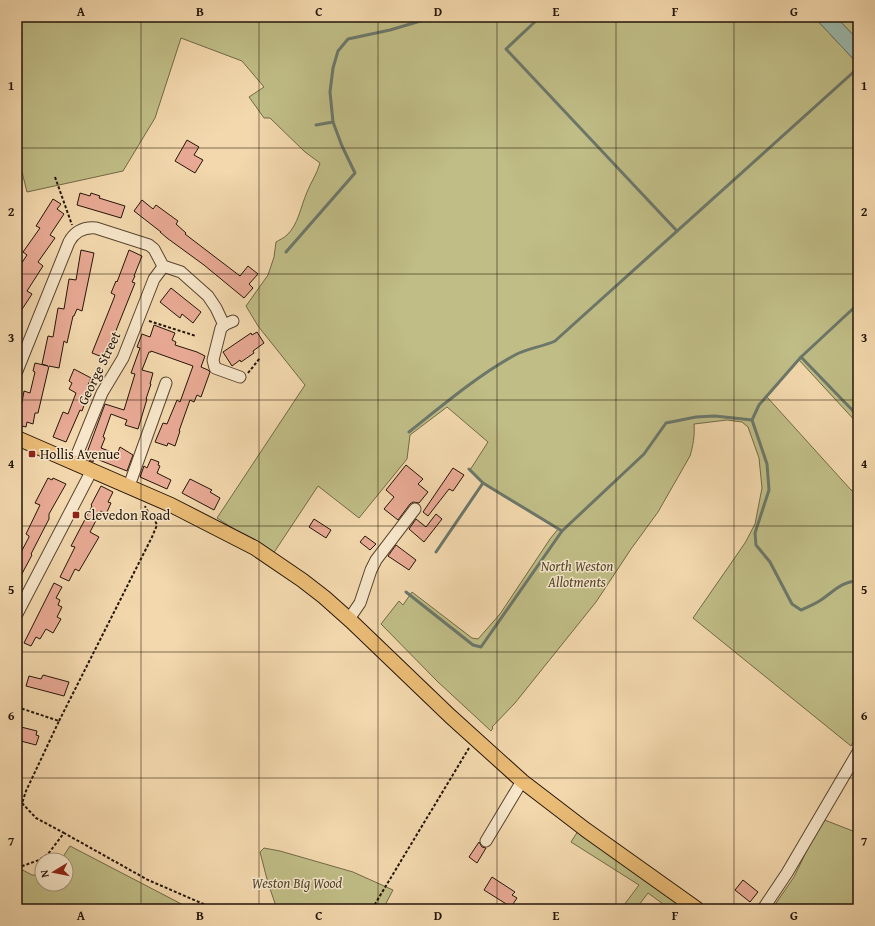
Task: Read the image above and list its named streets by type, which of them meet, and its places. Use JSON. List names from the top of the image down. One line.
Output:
{"streets":{"street":["George Street"]},"parks":["North Weston Allotments","Weston Big Wood"],"places":{"transit":["Hollis Avenue","Clevedon Road"]},"north":"left","grid":{"columns":["A","B","C","D","E","F","G"],"rows":["1","2","3","4","5","6","7"]}}
